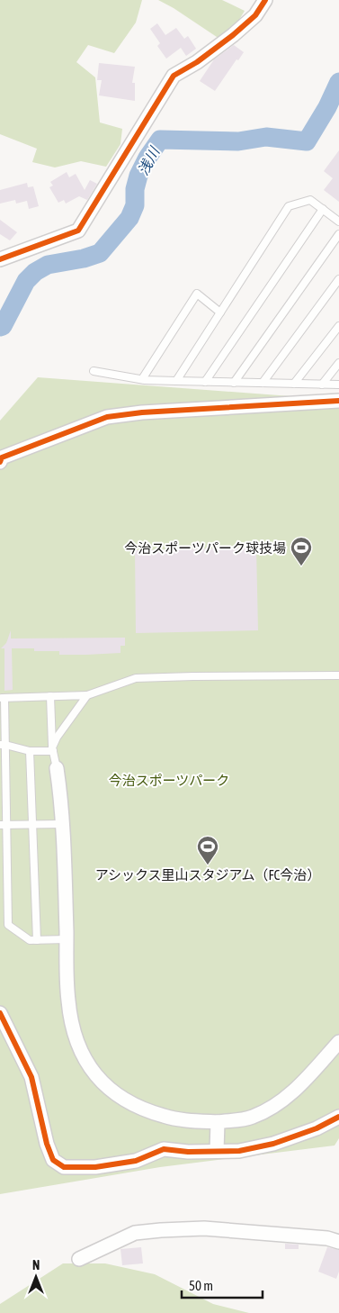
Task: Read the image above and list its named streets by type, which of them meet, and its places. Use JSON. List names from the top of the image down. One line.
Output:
{"water":["浅川"],"parks":["今治スポーツパーク"],"places":{"sports":["今治スポーツパーク球技場","アシックス里山スタジアム（FC今治）"]},"scale_bar":"50 m","north":"top"}
